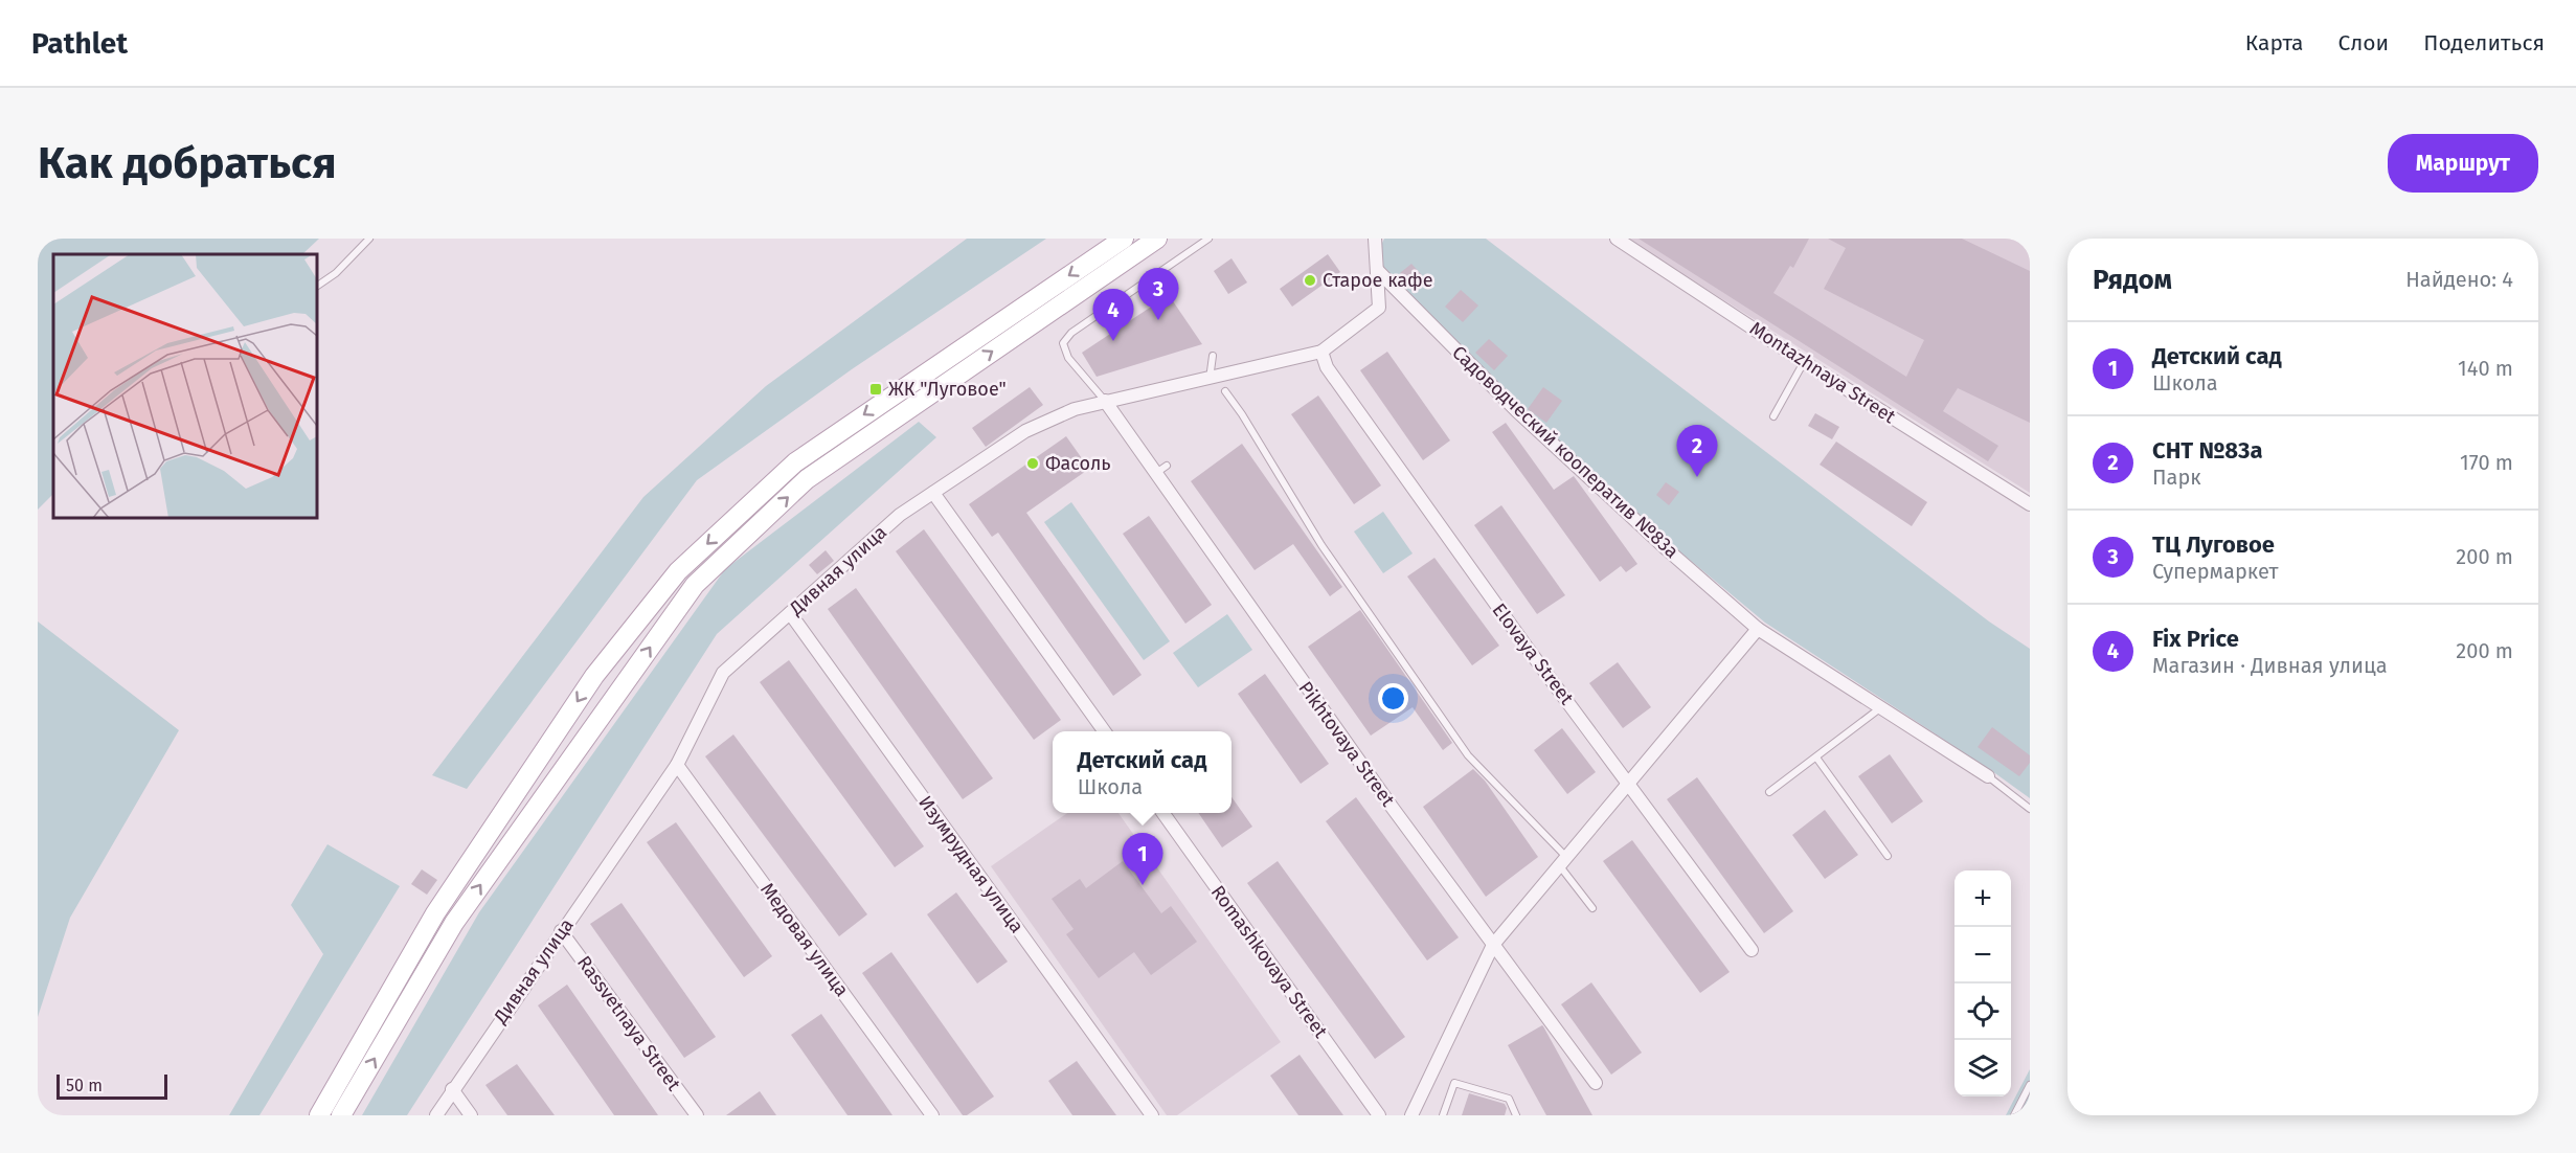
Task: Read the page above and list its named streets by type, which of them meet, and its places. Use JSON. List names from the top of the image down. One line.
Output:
{"streets":{"street":["Montazhnaya Street","Садоводческий кооператив №83а","Дивная улица","Elovaya Street","Pikhtovaya Street","Изумрудная улица","Медовая улица","Romashkovaya Street","Rassvetnaya Street"]},"crossings":[["Садоводческий кооператив №83а","Дивная улица"],["Дивная улица","Elovaya Street"],["Дивная улица","Pikhtovaya Street"],["Дивная улица","Изумрудная улица"],["Дивная улица","Медовая улица"],["Дивная улица","Rassvetnaya Street"]],"places":{"other":["Старое кафе","Фасоль"],"transit":["ЖК \"Луговое\""]},"scale_bar":"50 m","page":{"header":"Pathlet","nav":["Карта","Слои","Поделиться"],"buttons":"Маршрут","title":"Как добраться","heading":["Рядом","Найдено: 4"],"pins":["3","4","2","1"],"list":[{"mark":"1","name":"Детский сад","note":"Школа","value":"140 m"},{"mark":"2","name":"СНТ №83а","note":"Парк","value":"170 m"},{"mark":"3","name":"ТЦ Луговое","note":"Супермаркет","value":"200 m"},{"mark":"4","name":"Fix Price","note":"Магазин · Дивная улица","value":"200 m"}],"popup":["Детский сад","Школа"],"map_buttons":["+","−"],"scale":"50 m"}}
